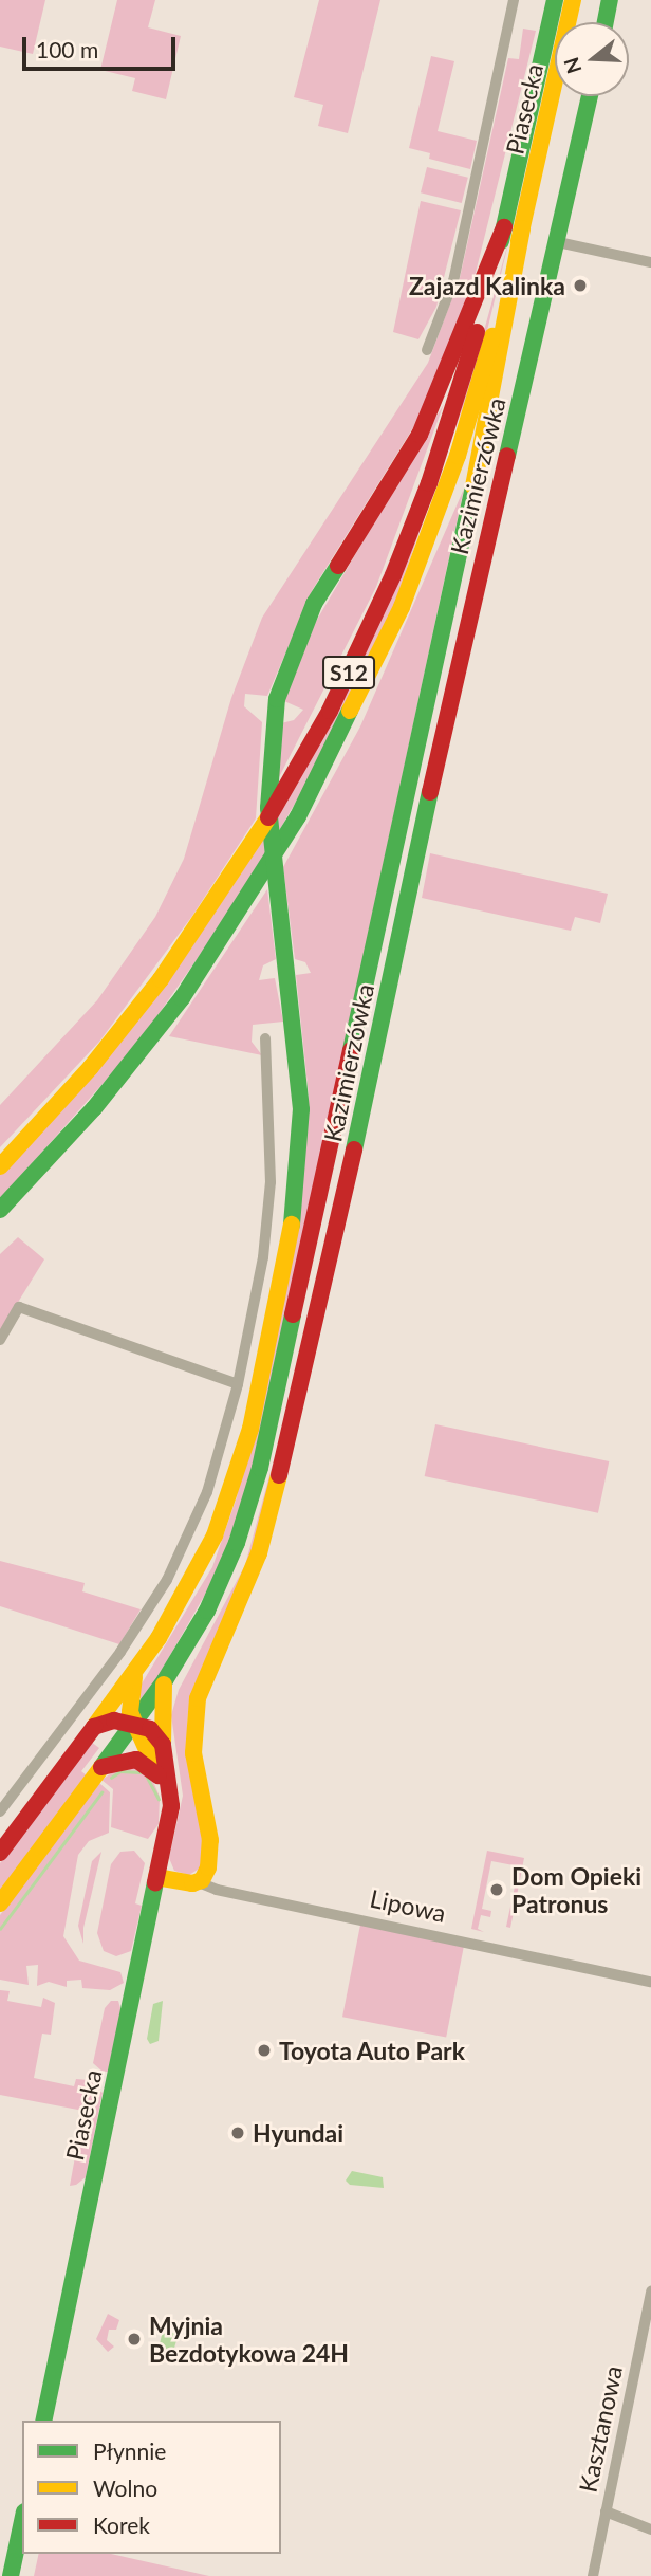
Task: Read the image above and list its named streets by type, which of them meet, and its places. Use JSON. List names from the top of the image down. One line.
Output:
{"streets":{"main road":["Piasecka","Kazimierzówka","S12","Lipowa"],"street":["Kasztanowa"]},"crossings":[["Piasecka","S12"],["Piasecka","Lipowa"],["Kazimierzówka","Lipowa"]],"places":["Zajazd Kalinka","Dom Opieki Patronus","Toyota Auto Park","Hyundai","Myjnia Bezdotykowa 24H"],"legend":["Płynnie","Wolno","Korek"],"scale_bar":"100 m","north":"left"}
